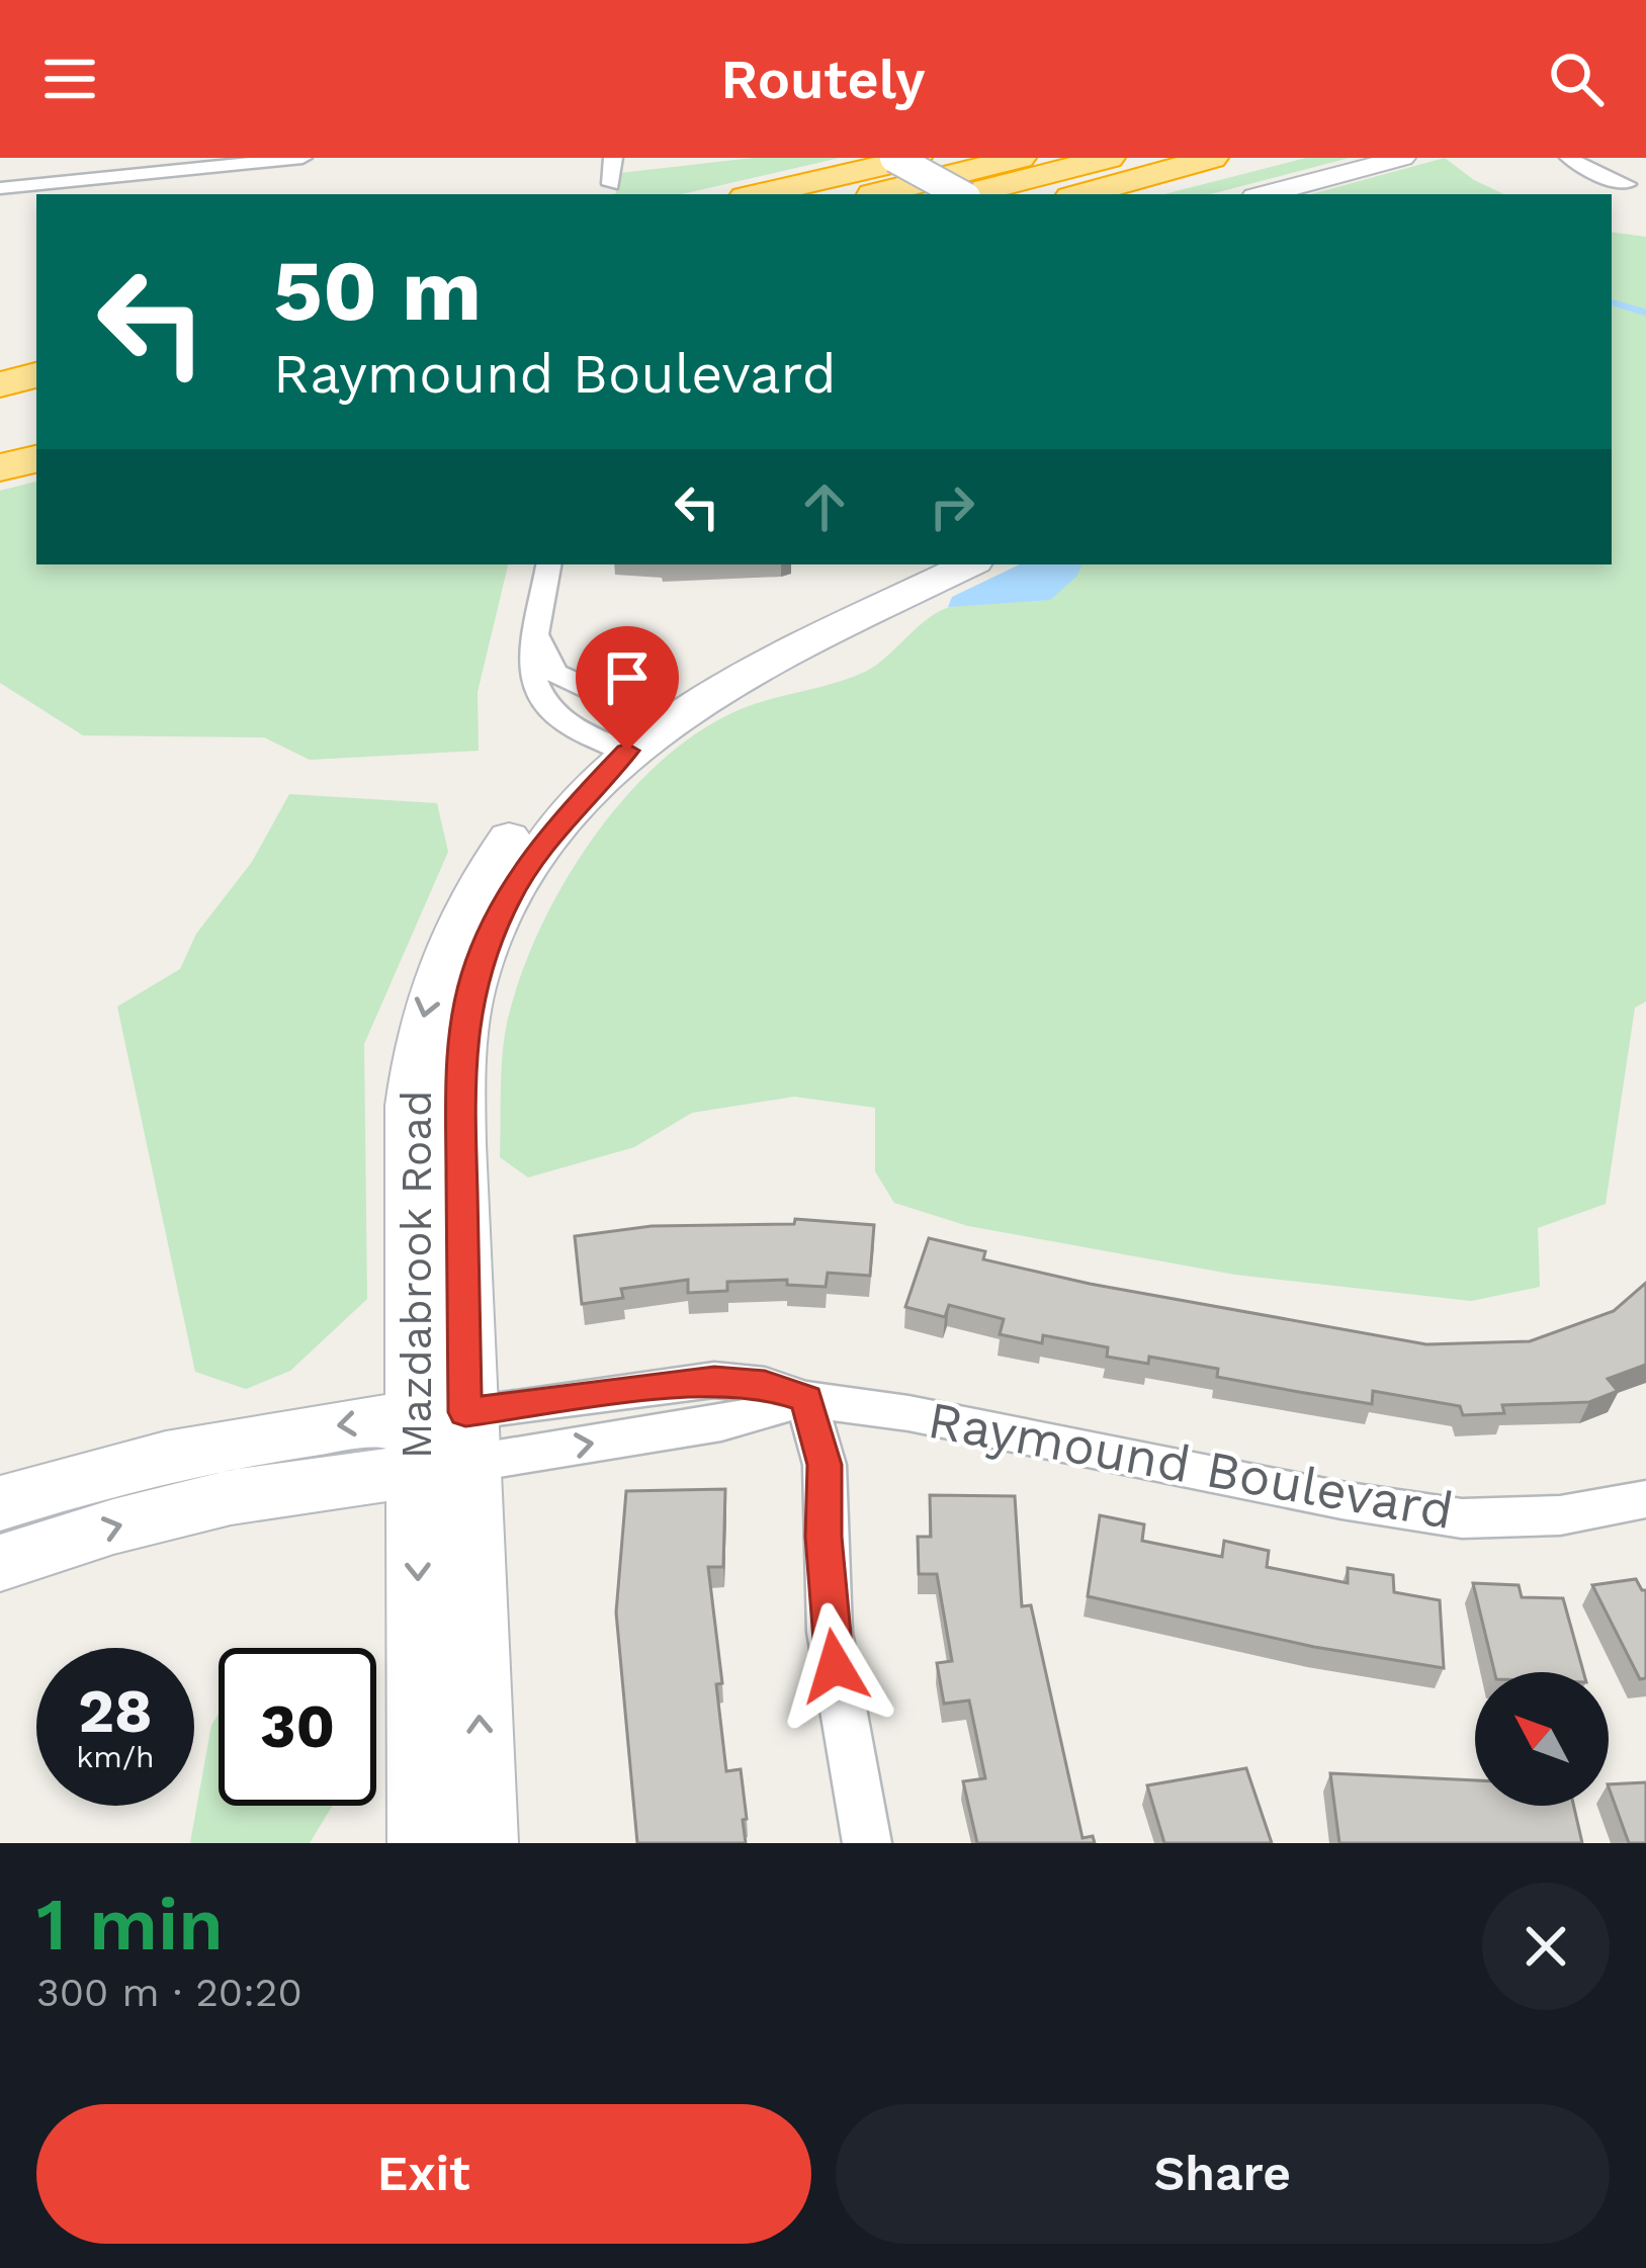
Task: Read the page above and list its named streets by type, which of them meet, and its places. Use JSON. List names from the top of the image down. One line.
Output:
{"streets":{"street":["Mazdabrook Road","Raymound Boulevard"]},"crossings":[["Mazdabrook Road","Raymound Boulevard"]],"north":"top left","page":{"header":"Routely","turn":["50 m","Raymound Boulevard"],"speed":"28 km/h","limit":"30","heading":["1 min","300 m · 20:20"],"buttons":["Exit","Share"]}}
